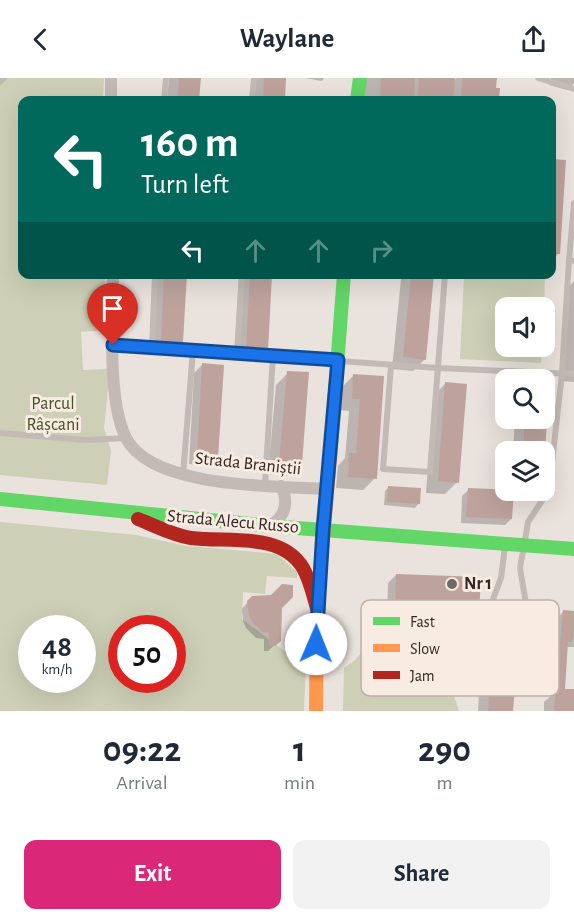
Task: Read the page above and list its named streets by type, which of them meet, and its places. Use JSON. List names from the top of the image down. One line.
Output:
{"streets":{"main road":["Strada Alecu Russo"],"street":["Strada Braniștii"]},"parks":["Parcul Râșcani"],"places":["Nr 1"],"legend":["Fast","Slow","Jam"],"page":{"header":"Waylane","turn":["160 m","Turn left"],"speed":"48 km/h","limit":"50","eta":["09:22","Arrival","1","min","290","m"],"buttons":["Exit","Share"]}}
